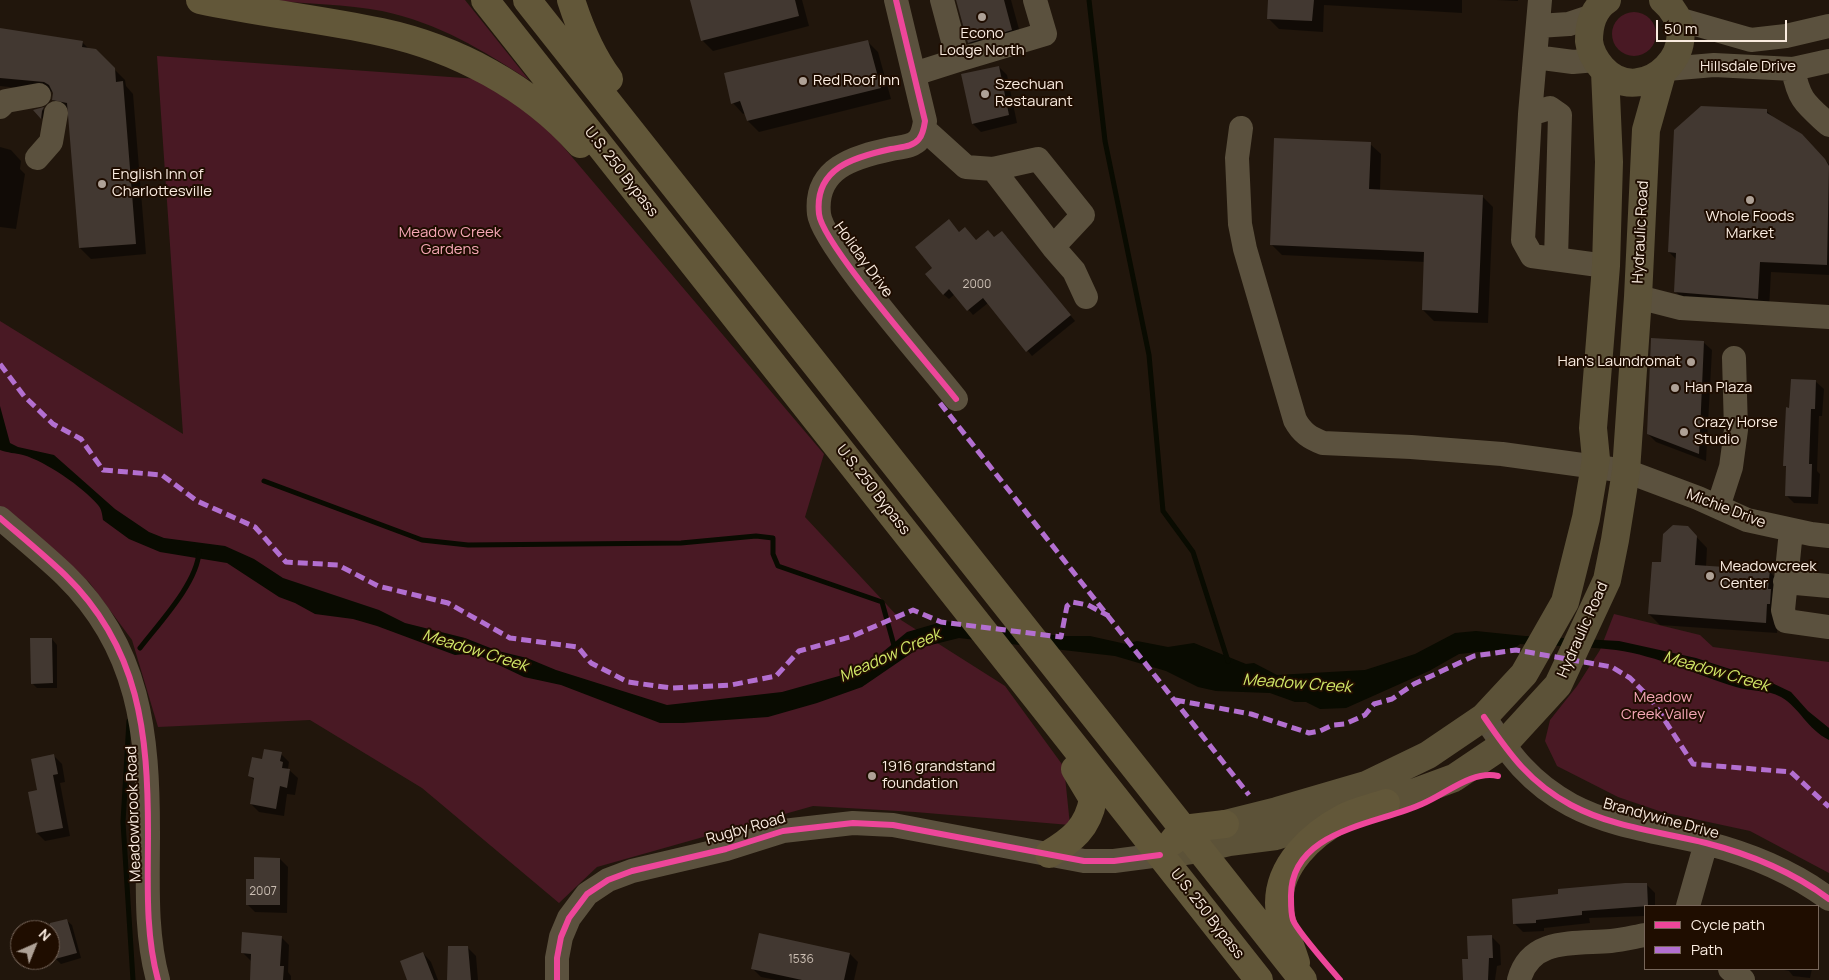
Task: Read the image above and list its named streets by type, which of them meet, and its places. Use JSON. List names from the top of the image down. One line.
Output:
{"streets":{"highway":["U.S. 250 Bypass"],"main road":["Hydraulic Road"],"street":["Hillsdale Drive","Holiday Drive","Michie Drive","Meadowbrook Road","Brandywine Drive","Rugby Road"]},"crossings":[["Hillsdale Drive","Hydraulic Road"],["U.S. 250 Bypass","Rugby Road"],["Hydraulic Road","Michie Drive"],["Hydraulic Road","Brandywine Drive"]],"water":["Meadow Creek"],"parks":["Meadow Creek Gardens","Meadow Creek Valley"],"places":["Econo Lodge North","Red Roof Inn","Szechuan Restaurant","English Inn of Charlottesville","Whole Foods Market","Han's Laundromat","Han Plaza","Crazy Horse Studio","Meadowcreek Center","1916 grandstand foundation"],"house_numbers":["2000","2007","1536"],"legend":["Cycle path","Path"],"scale_bar":"50 m","north":"top right"}
